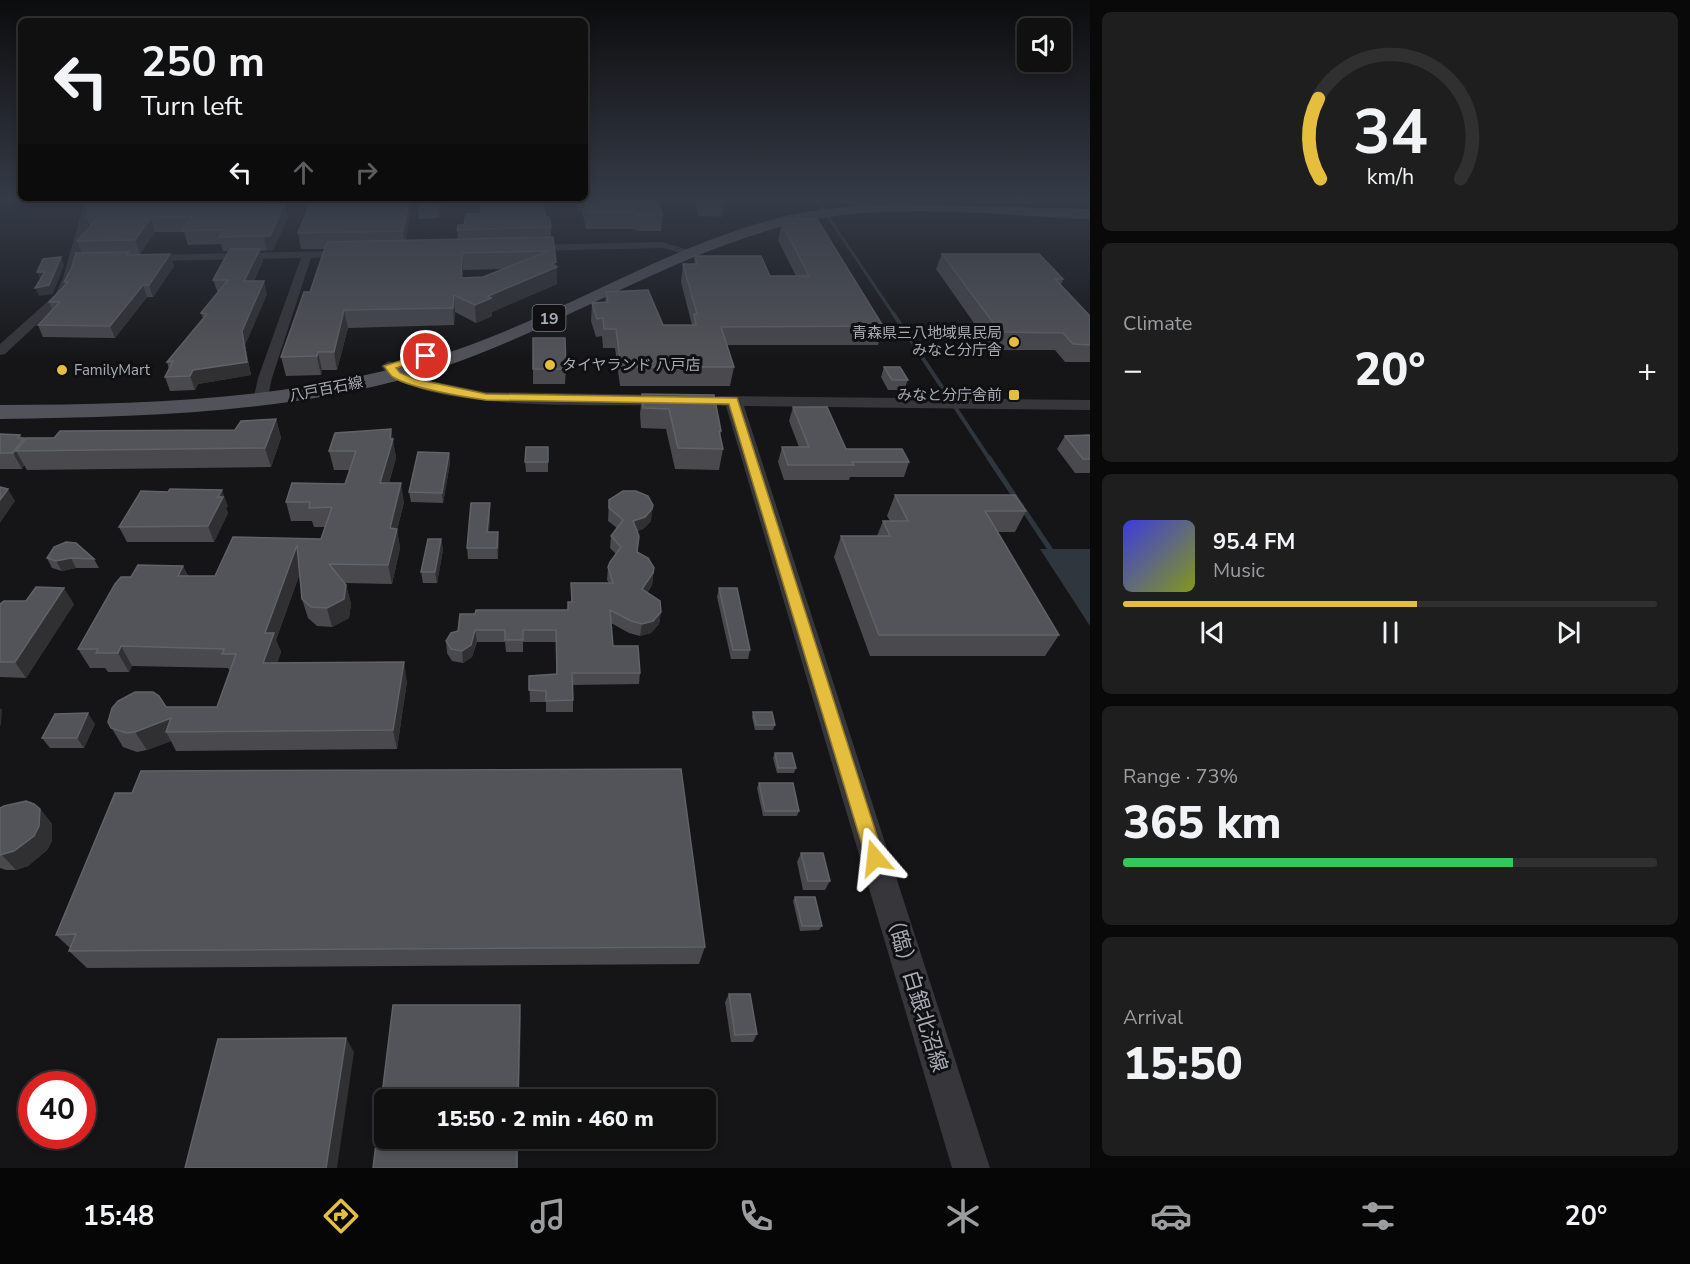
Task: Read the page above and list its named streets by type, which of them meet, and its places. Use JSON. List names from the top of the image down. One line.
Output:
{"streets":{"main road":["19","八戸百石線"],"street":["（臨）白銀北沼線"]},"places":{"other":["青森県三八地域県民局 みなと分庁舎","タイヤランド 八戸店","FamilyMart"],"transit":["みなと分庁舎前"]},"page":{"turn":["250 m","Turn left"],"tile":["Climate",["Range · 73%","365 km"],["Arrival","15:50"]],"heat":["−","20°","+"],"song":["95.4 FM","Music"],"limit":"40","trip":"15:50 · 2 min · 460 m","tabs":["15:48","20°"],"gauge":["34","km/h"]}}
